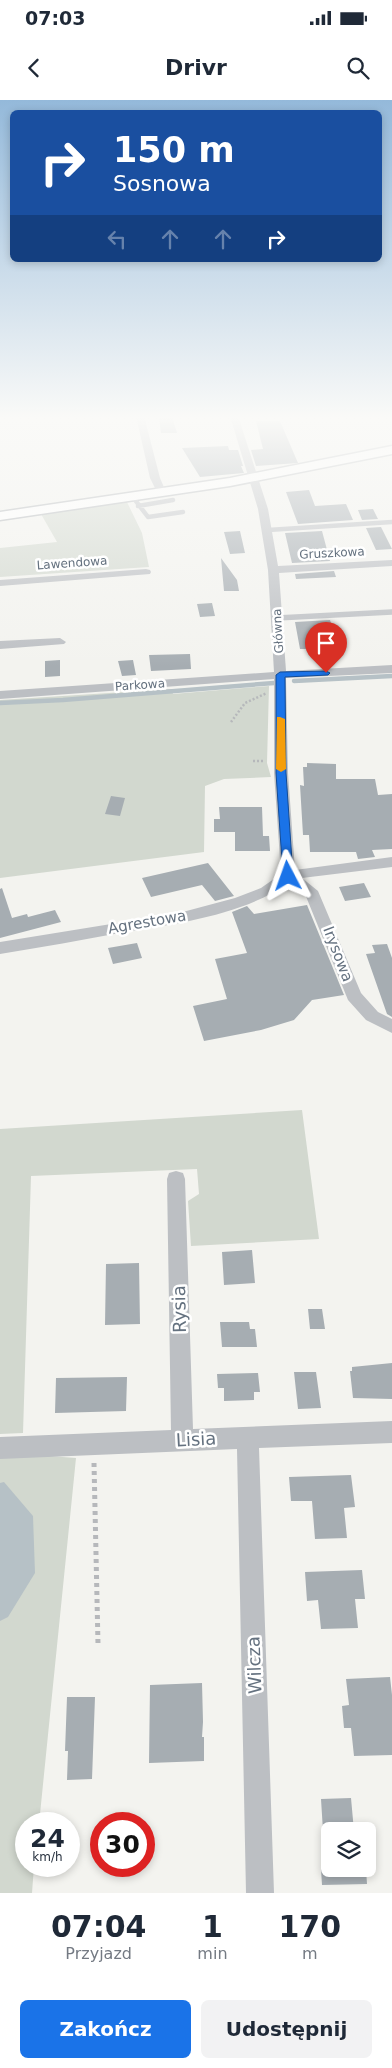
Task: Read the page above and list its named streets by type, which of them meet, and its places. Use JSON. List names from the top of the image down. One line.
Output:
{"streets":{"street":["Gruszkowa","Lawendowa","Główna","Parkowa","Agrestowa","Irysowa","Rysia","Lisia","Wilcza"]},"crossings":[["Gruszkowa","Główna"],["Główna","Parkowa"],["Główna","Agrestowa"],["Główna","Irysowa"],["Agrestowa","Irysowa"],["Rysia","Lisia"],["Lisia","Wilcza"]],"page":{"status":"07:03","header":"Drivr","turn":["150 m","Sosnowa"],"speed":"24 km/h","limit":"30","eta":["07:04","Przyjazd","1","min","170","m"],"buttons":["Zakończ","Udostępnij"]}}
